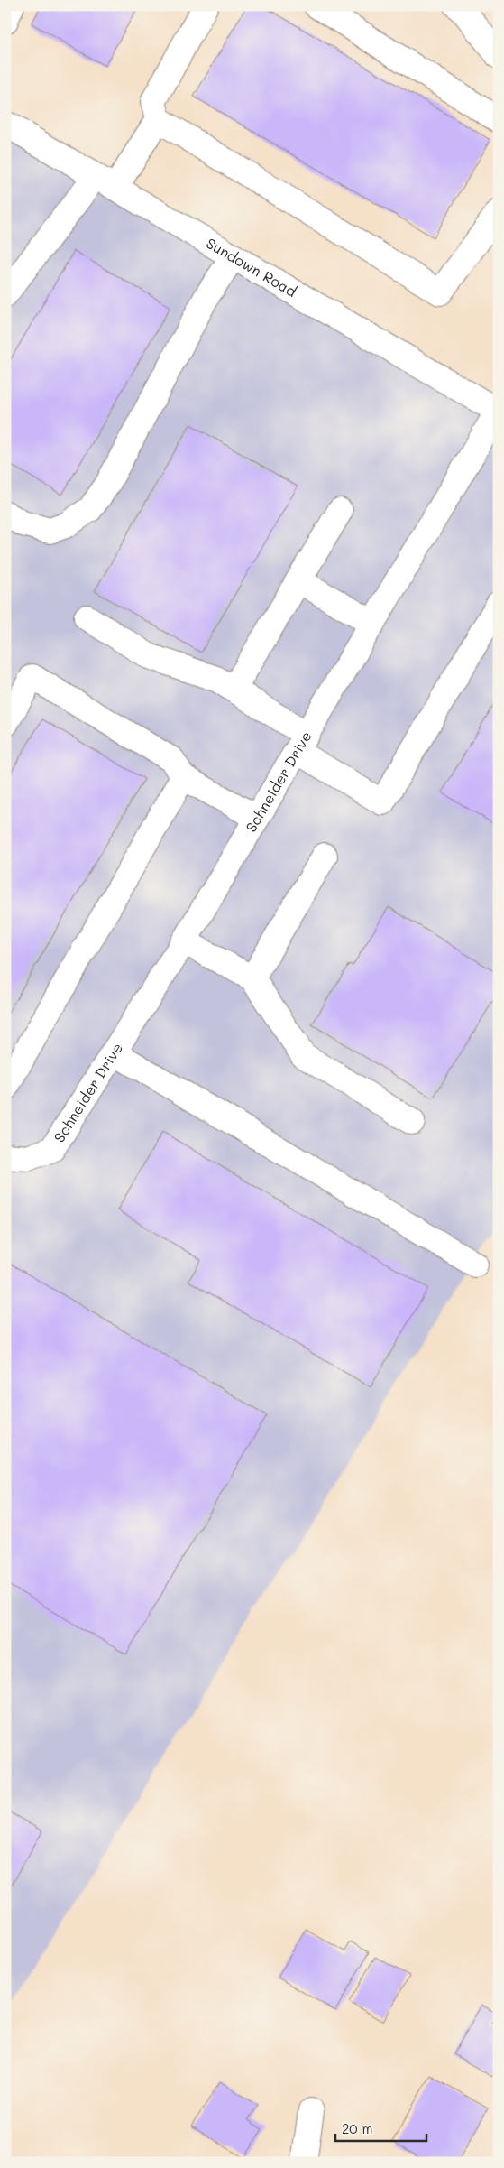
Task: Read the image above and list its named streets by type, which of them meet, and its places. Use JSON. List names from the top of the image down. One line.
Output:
{"streets":{"street":["Sundown Road","Schneider Drive"]},"crossings":[["Sundown Road","Schneider Drive"]],"scale_bar":"20 m"}
